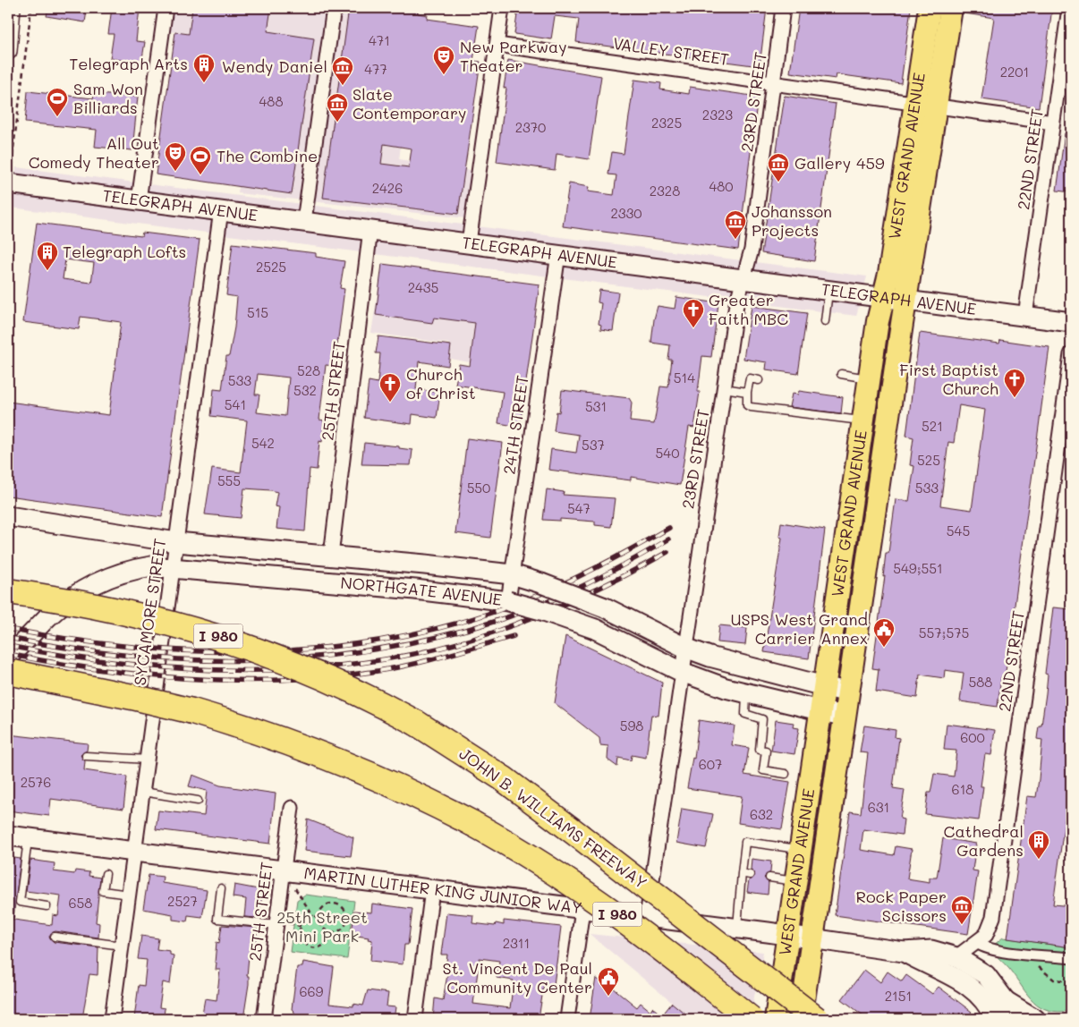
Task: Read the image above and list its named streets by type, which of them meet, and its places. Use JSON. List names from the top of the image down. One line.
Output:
{"streets":{"highway":["I 980","JOHN B. WILLIAMS FREEWAY"],"main road":["WEST GRAND AVENUE","TELEGRAPH AVENUE","NORTHGATE AVENUE","MARTIN LUTHER KING JUNIOR WAY"],"street":["VALLEY STREET","23RD STREET","22ND STREET","25TH STREET","24TH STREET","SYCAMORE STREET"]},"crossings":[["VALLEY STREET","23RD STREET"],["VALLEY STREET","WEST GRAND AVENUE"],["VALLEY STREET","22ND STREET"],["23RD STREET","TELEGRAPH AVENUE"],["23RD STREET","NORTHGATE AVENUE"],["23RD STREET","MARTIN LUTHER KING JUNIOR WAY"],["WEST GRAND AVENUE","TELEGRAPH AVENUE"],["WEST GRAND AVENUE","NORTHGATE AVENUE"],["WEST GRAND AVENUE","MARTIN LUTHER KING JUNIOR WAY"],["22ND STREET","TELEGRAPH AVENUE"],["22ND STREET","MARTIN LUTHER KING JUNIOR WAY"],["TELEGRAPH AVENUE","25TH STREET"],["TELEGRAPH AVENUE","24TH STREET"],["TELEGRAPH AVENUE","SYCAMORE STREET"],["25TH STREET","NORTHGATE AVENUE"],["25TH STREET","MARTIN LUTHER KING JUNIOR WAY"],["24TH STREET","NORTHGATE AVENUE"],["NORTHGATE AVENUE","SYCAMORE STREET"],["SYCAMORE STREET","MARTIN LUTHER KING JUNIOR WAY"]],"parks":["25th Street Mini Park"],"places":{"theatre":["New Parkway Theater","All Out Comedy Theater"],"building":["Telegraph Arts","Telegraph Lofts","Cathedral Gardens"],"museum":["Wendy Daniel","Slate Contemporary","Gallery 459","Johansson Projects","Rock Paper Scissors"],"sports":["Sam Won Billiards","The Combine"],"church":["Greater Faith MBC","First Baptist Church","Church of Christ"],"public building":["USPS West Grand Carrier Annex","St. Vincent De Paul Community Center"]},"house_numbers":["471","477","2201","488","2323","2325","2370","480","2426","2328","2330","2525","2435","515","528","514","533","532","541","531","521","542","537","540","525","555","550","533","547","545","549;551","557;575","588","598","600","607","2576","618","631","632","2527","658","2311","669","2151"]}
